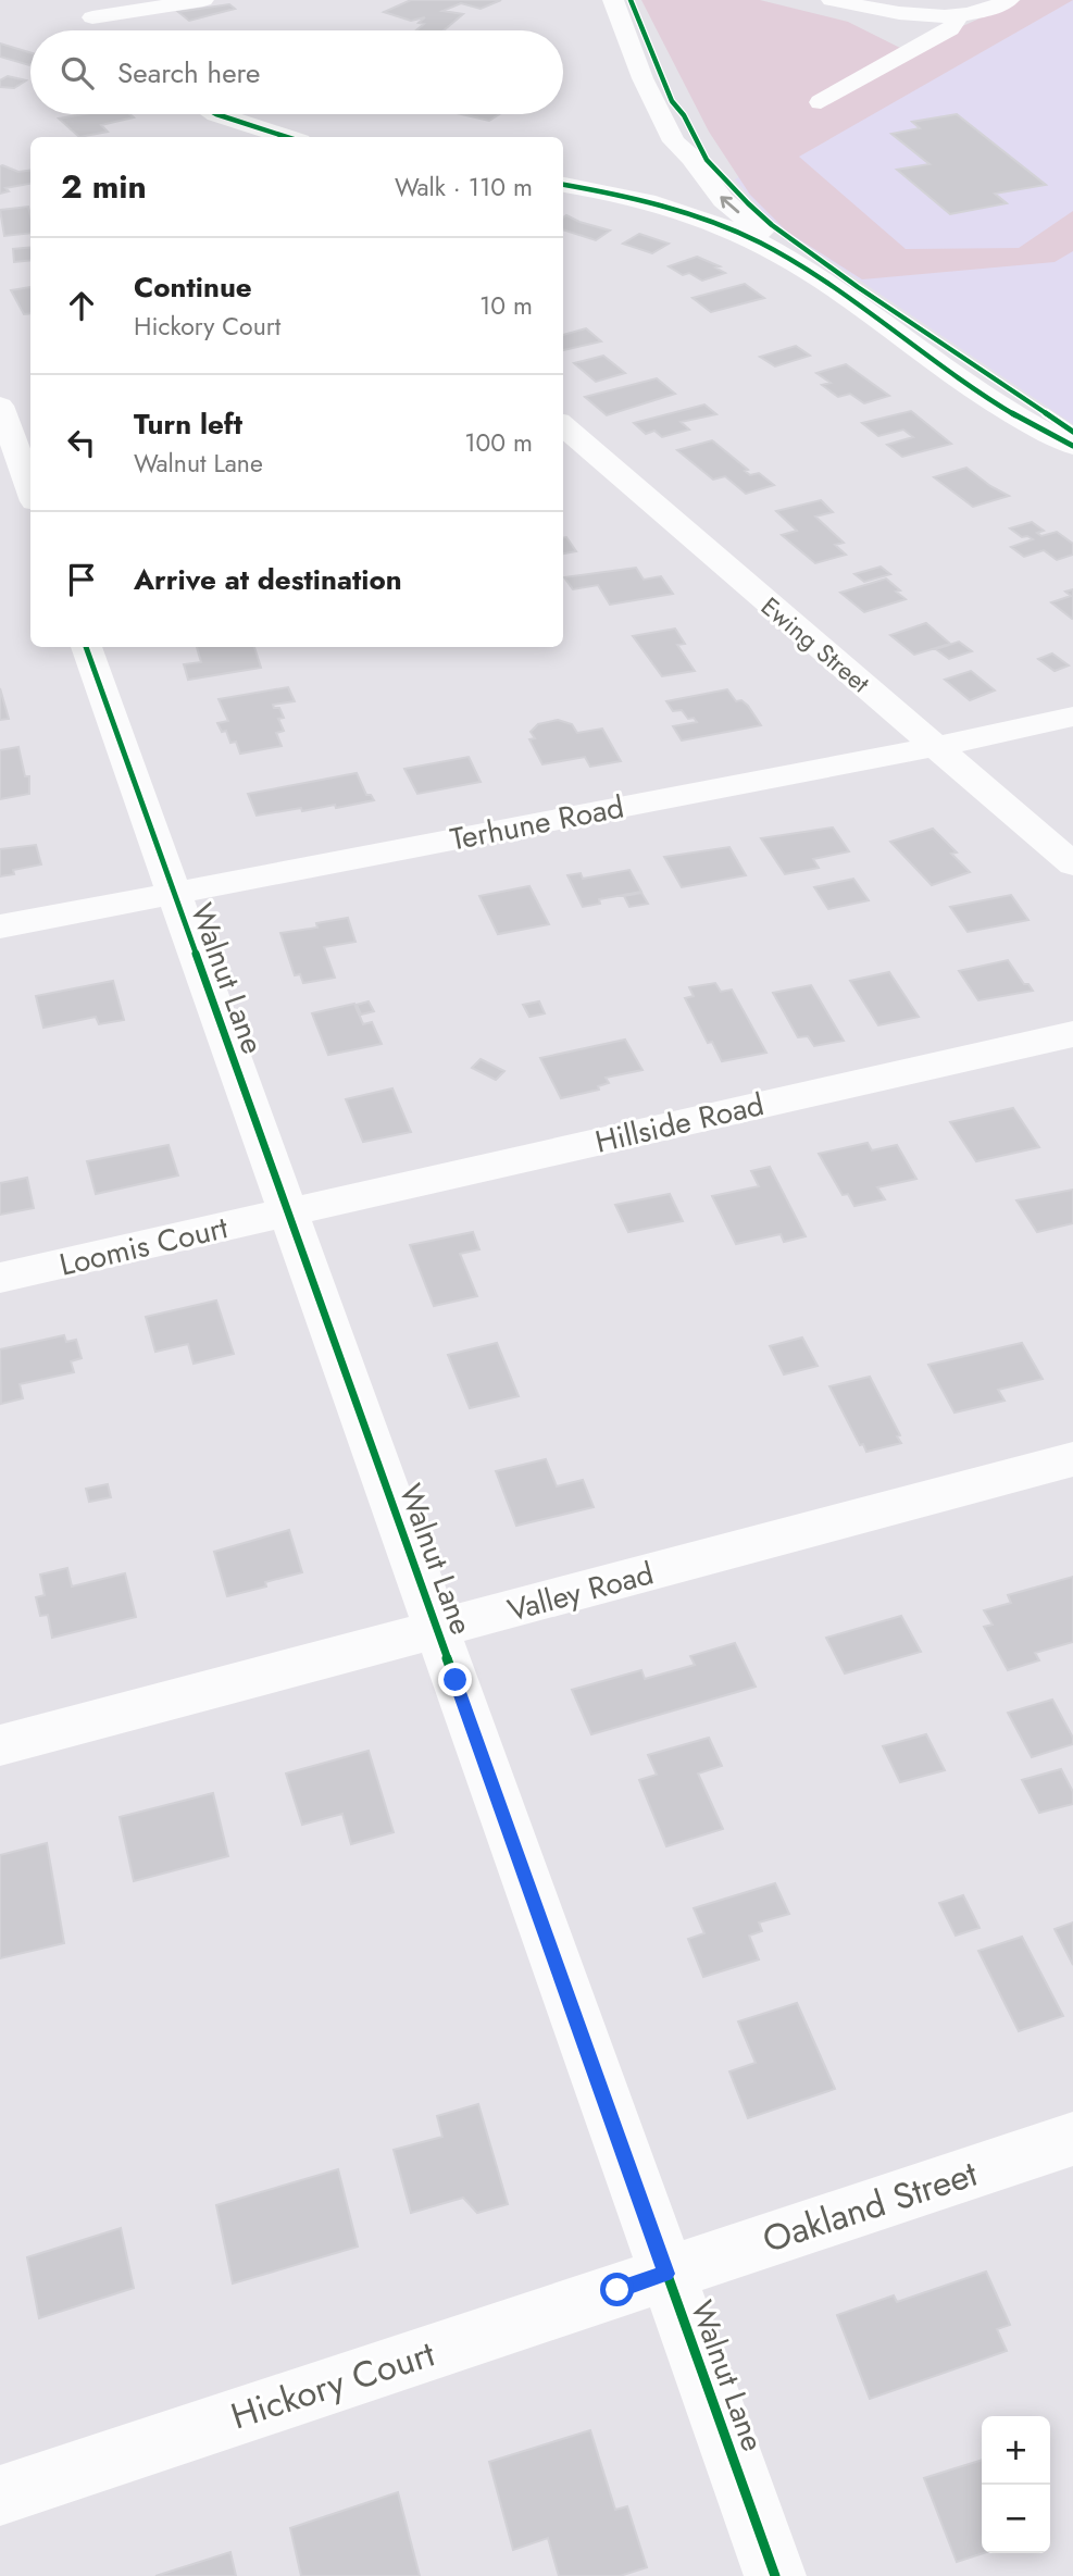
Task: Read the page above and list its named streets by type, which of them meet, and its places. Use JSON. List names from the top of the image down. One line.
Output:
{"streets":{"street":["Ewing Street","Terhune Road","Walnut Lane","Hillside Road","Loomis Court","Valley Road","Oakland Street","Hickory Court"]},"crossings":[["Ewing Street","Terhune Road"],["Terhune Road","Walnut Lane"],["Walnut Lane","Hillside Road"],["Walnut Lane","Loomis Court"],["Walnut Lane","Valley Road"],["Walnut Lane","Oakland Street"],["Walnut Lane","Hickory Court"],["Hillside Road","Loomis Court"],["Oakland Street","Hickory Court"]],"page":{"search":"Search here","heading":["2 min","Walk · 110 m"],"list":[["Continue","Hickory Court","10 m"],["Turn left","Walnut Lane","100 m"],"Arrive at destination"],"map_buttons":["+","−"]}}
